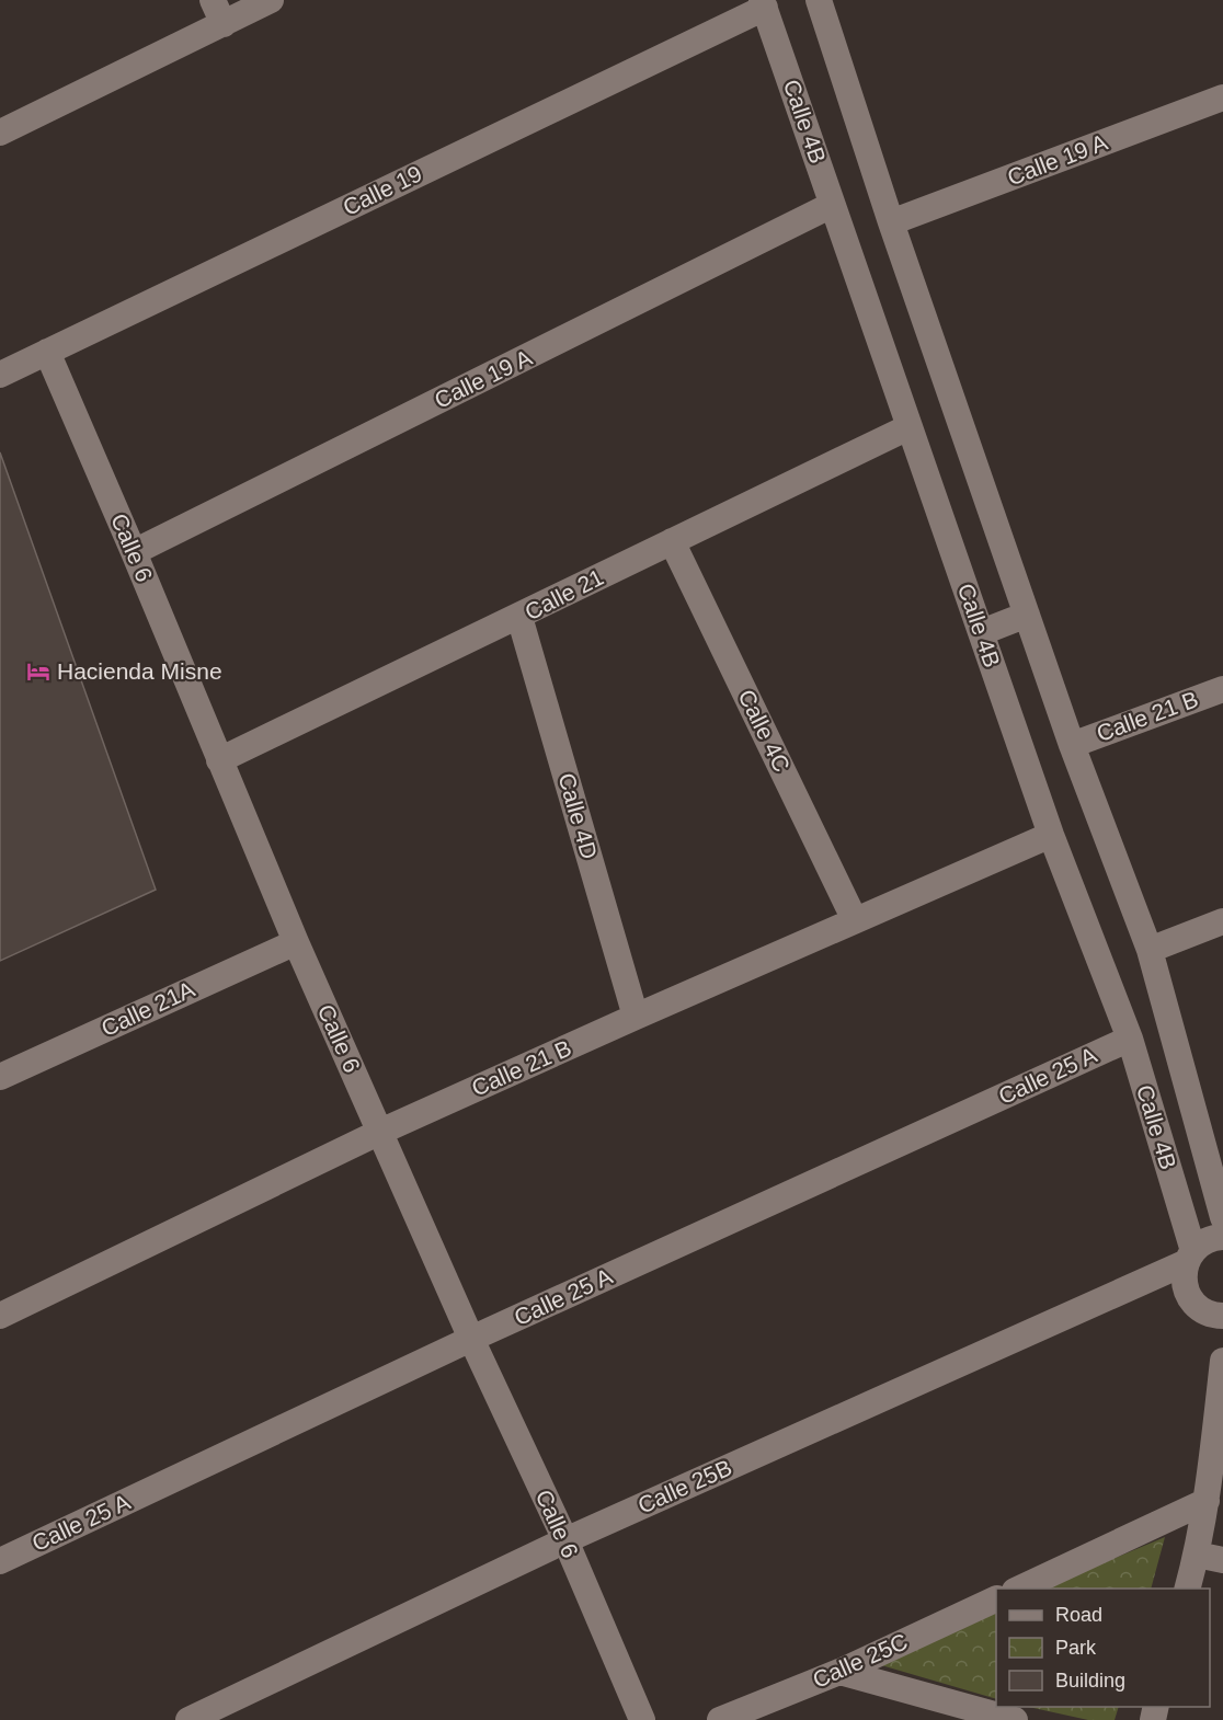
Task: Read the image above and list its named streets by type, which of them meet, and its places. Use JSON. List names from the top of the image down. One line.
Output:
{"streets":{"street":["Calle 4B","Calle 19 A","Calle 19","Calle 6","Calle 21","Calle 21 B","Calle 4C","Calle 4D","Calle 21A","Calle 25 A","Calle 25B","Calle 25C"]},"crossings":[["Calle 4B","Calle 19 A"],["Calle 4B","Calle 19"],["Calle 4B","Calle 21"],["Calle 4B","Calle 21 B"],["Calle 4B","Calle 25 A"],["Calle 4B","Calle 25B"],["Calle 19 A","Calle 6"],["Calle 19","Calle 6"],["Calle 6","Calle 21"],["Calle 6","Calle 21 B"],["Calle 6","Calle 21A"],["Calle 6","Calle 25 A"],["Calle 6","Calle 25B"],["Calle 21","Calle 4C"],["Calle 21","Calle 4D"],["Calle 21 B","Calle 4C"],["Calle 21 B","Calle 4D"]],"places":{"hotel":["Hacienda Misne"]},"legend":["Road","Park","Building"]}
